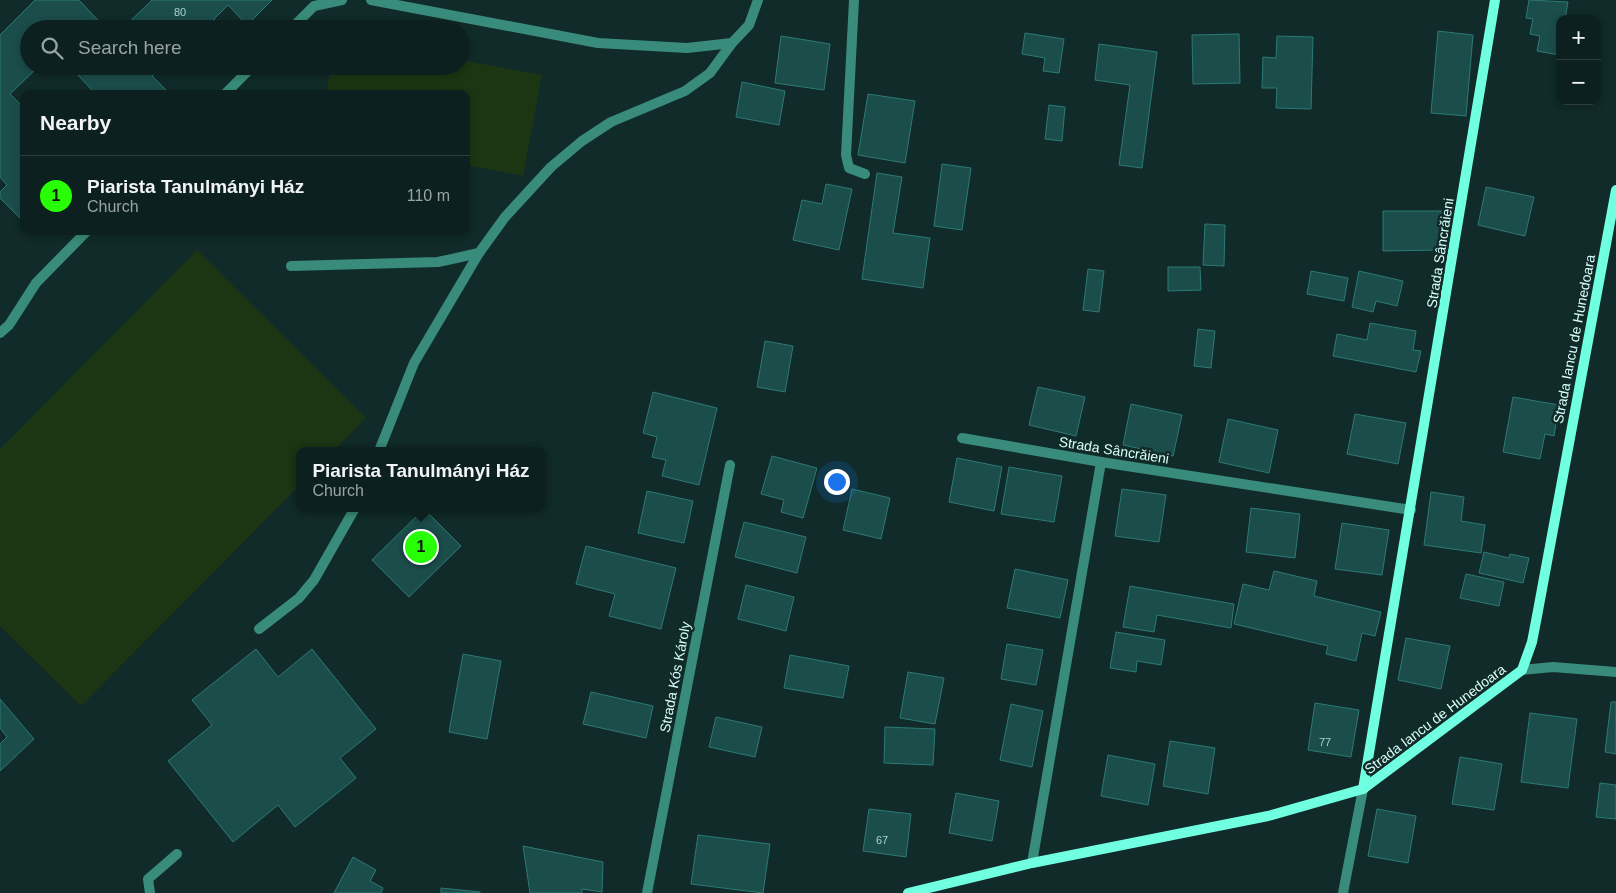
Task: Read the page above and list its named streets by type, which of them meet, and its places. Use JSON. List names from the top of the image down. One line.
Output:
{"streets":{"street":["Strada Sâncrăieni","Strada Iancu de Hunedoara","Strada Kós Károly"]},"crossings":[["Strada Sâncrăieni","Strada Iancu de Hunedoara"]],"house_numbers":["80","77","67"],"page":{"map_buttons":["+","−"],"search":"Search here","heading":"Nearby","list":[{"mark":"1","name":"Piarista Tanulmányi Ház","note":"Church","value":"110 m"}],"popup":["Piarista Tanulmányi Ház","Church"],"pins":"1"}}
